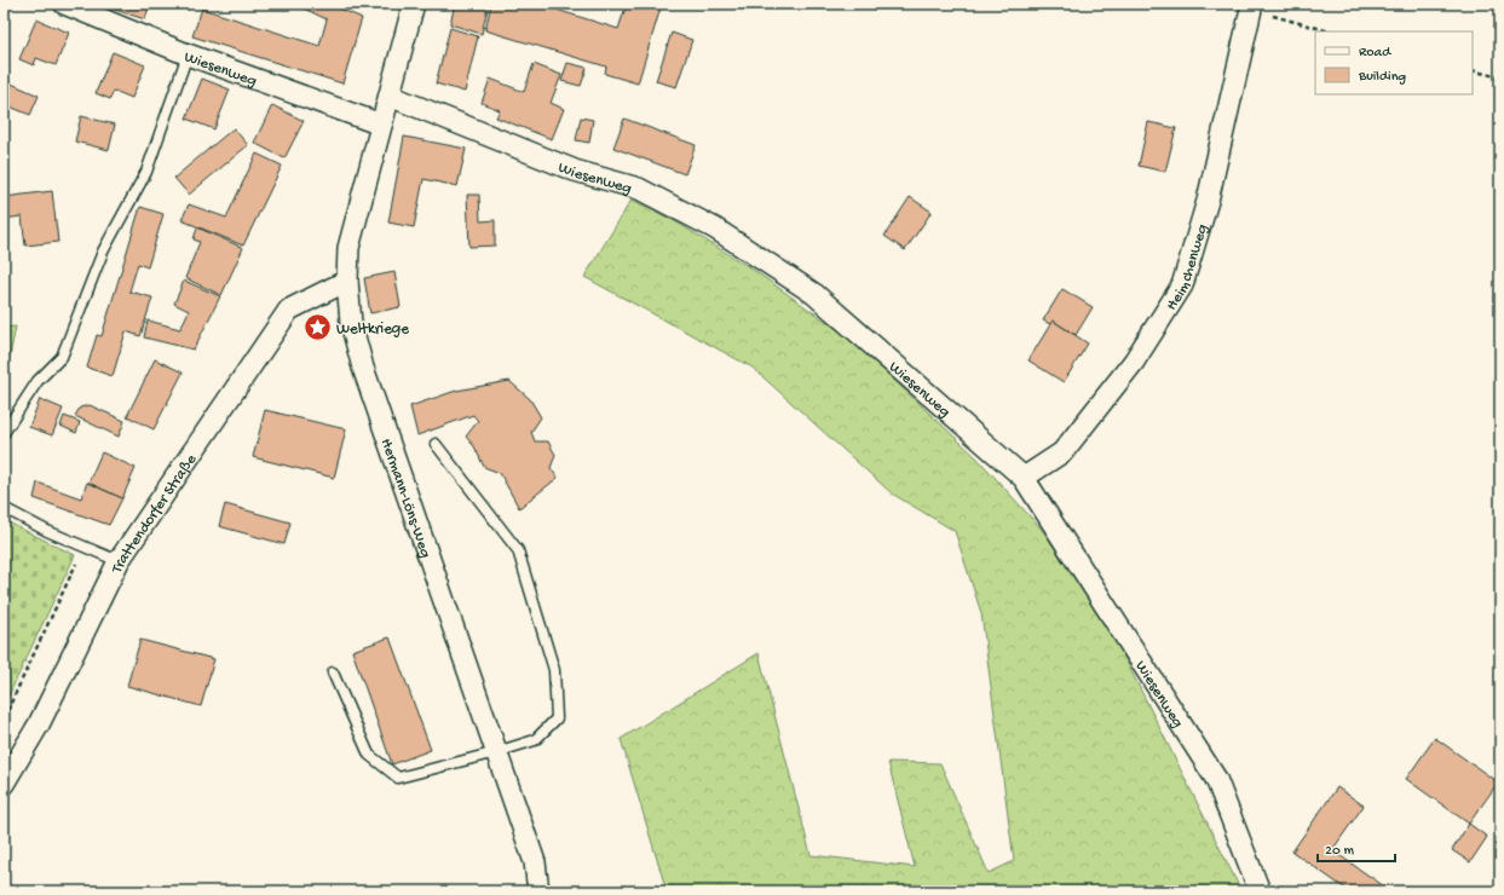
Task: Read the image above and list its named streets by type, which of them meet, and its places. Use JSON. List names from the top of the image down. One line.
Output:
{"streets":{"street":["Wiesenweg","Heimchenweg","Hermann-Löns-Weg","Trattendorfer Straße"]},"crossings":[["Wiesenweg","Heimchenweg"],["Wiesenweg","Hermann-Löns-Weg"],["Hermann-Löns-Weg","Trattendorfer Straße"]],"places":{"place":["Weltkriege"]},"legend":["Road","Building"],"scale_bar":"20 m"}
